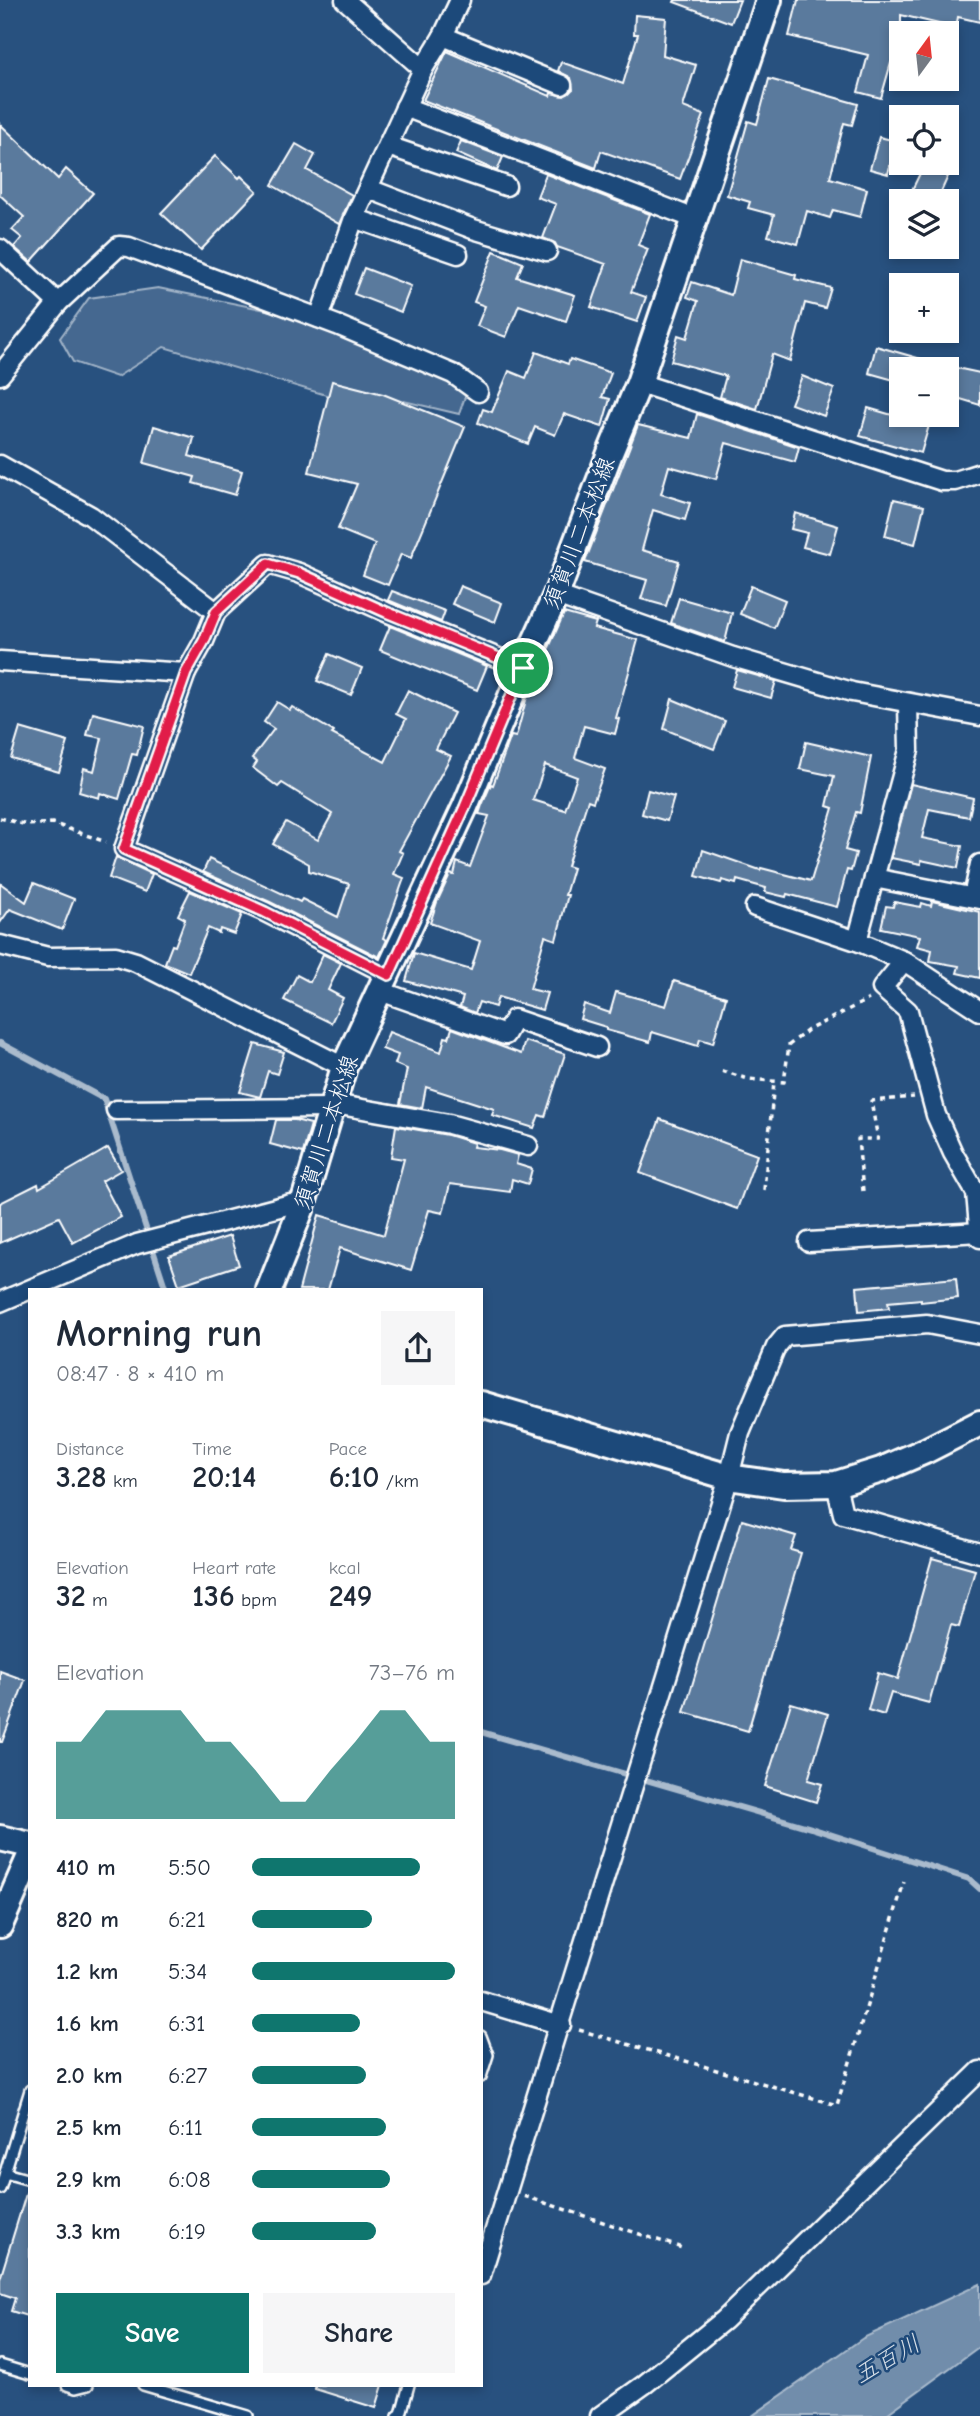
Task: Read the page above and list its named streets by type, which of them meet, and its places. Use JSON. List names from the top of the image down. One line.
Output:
{"streets":{"main road":["須賀川二本松線"]},"water":["五百川"],"north":"top","page":{"map_buttons":["+","−"],"heading":["Morning run","08:47 · 8 × 410 m"],"stats":[["Distance","3.28 km"],["Time","20:14"],["Pace","6:10 /km"],["Elevation","32 m"],["Heart rate","136 bpm"],["kcal","249"]],"chart":["Elevation","73–76 m"],"list":[{"name":"410 m","note":"5:50"},{"name":"820 m","note":"6:21"},{"name":"1.2 km","note":"5:34"},{"name":"1.6 km","note":"6:31"},{"name":"2.0 km","note":"6:27"},{"name":"2.5 km","note":"6:11"},{"name":"2.9 km","note":"6:08"},{"name":"3.3 km","note":"6:19"}],"buttons":["Save","Share"]}}
